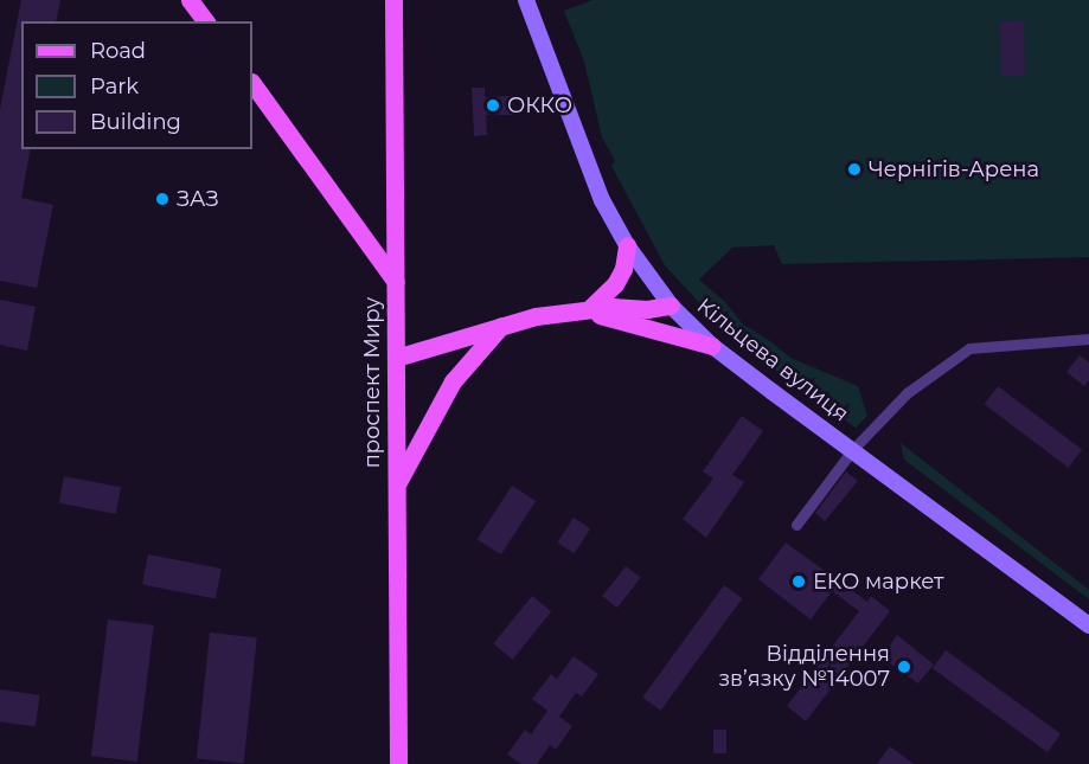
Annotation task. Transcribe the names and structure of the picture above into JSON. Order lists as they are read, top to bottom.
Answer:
{
  "streets": {
    "main road": ["Кільцева вулиця", "проспект Миру"]
  },
  "places": [
    "ОККО",
    "Чернігів-Арена",
    "ЗАЗ",
    "ЕКО маркет",
    "Відділення зв’язку №14007"
  ],
  "legend": ["Road", "Park", "Building"]
}
